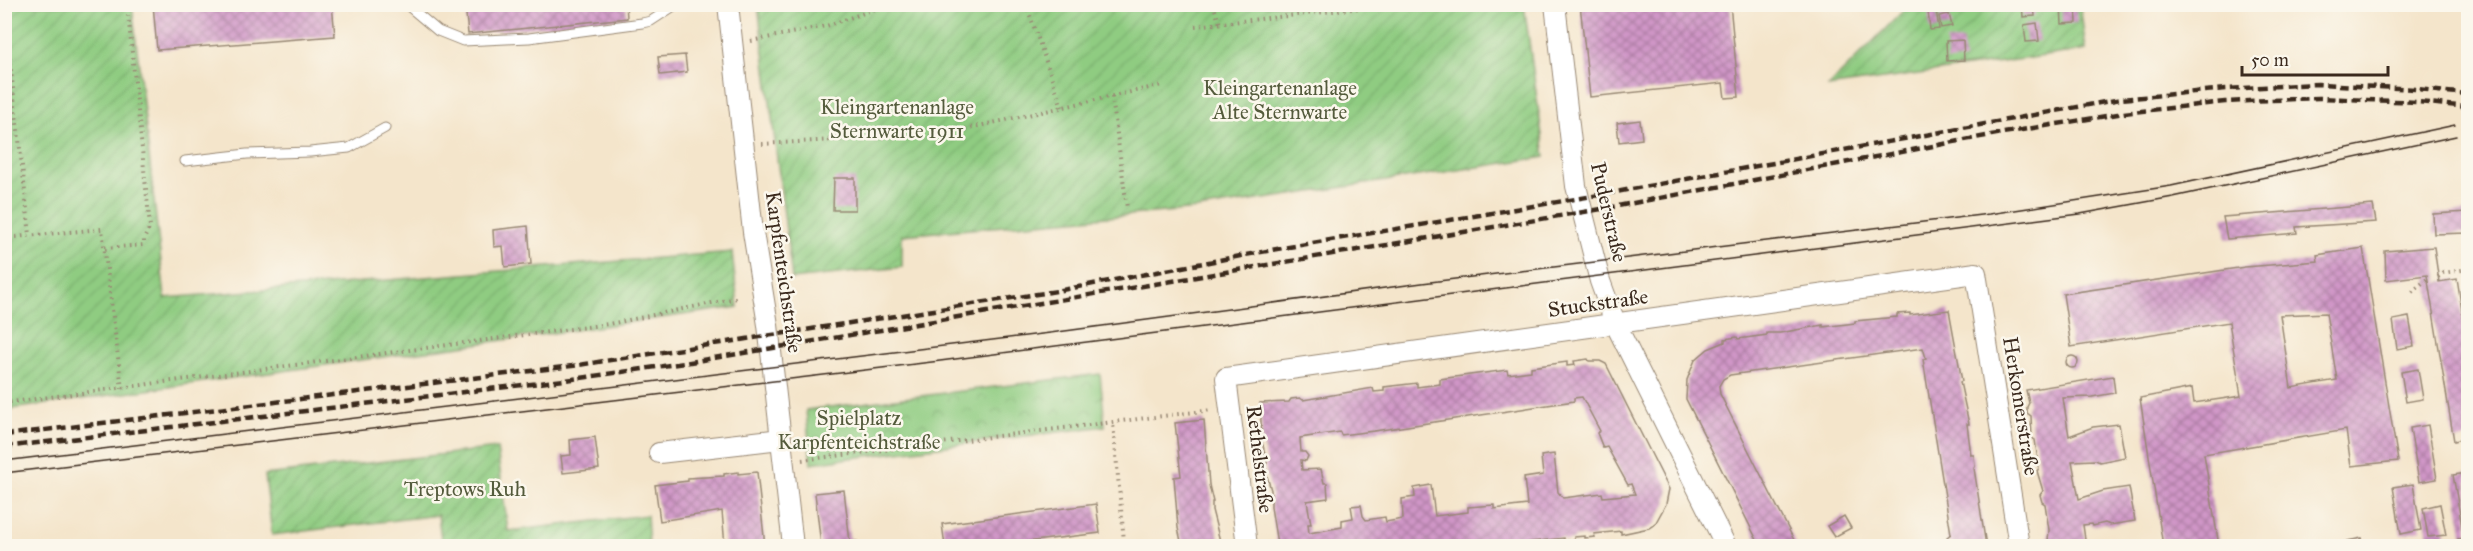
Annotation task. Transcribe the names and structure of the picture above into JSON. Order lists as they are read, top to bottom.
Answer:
{
  "streets": {
    "street": [
      "Puderstraße",
      "Karpfenteichstraße",
      "Stuckstraße",
      "Herkomerstraße",
      "Rethelstraße"
    ]
  },
  "crossings": [
    ["Puderstraße", "Stuckstraße"],
    ["Stuckstraße", "Herkomerstraße"],
    ["Stuckstraße", "Rethelstraße"]
  ],
  "parks": [
    "Kleingartenanlage Alte Sternwarte",
    "Kleingartenanlage Sternwarte 1911",
    "Spielplatz Karpfenteichstraße",
    "Treptows Ruh"
  ],
  "scale_bar": "50 m"
}
